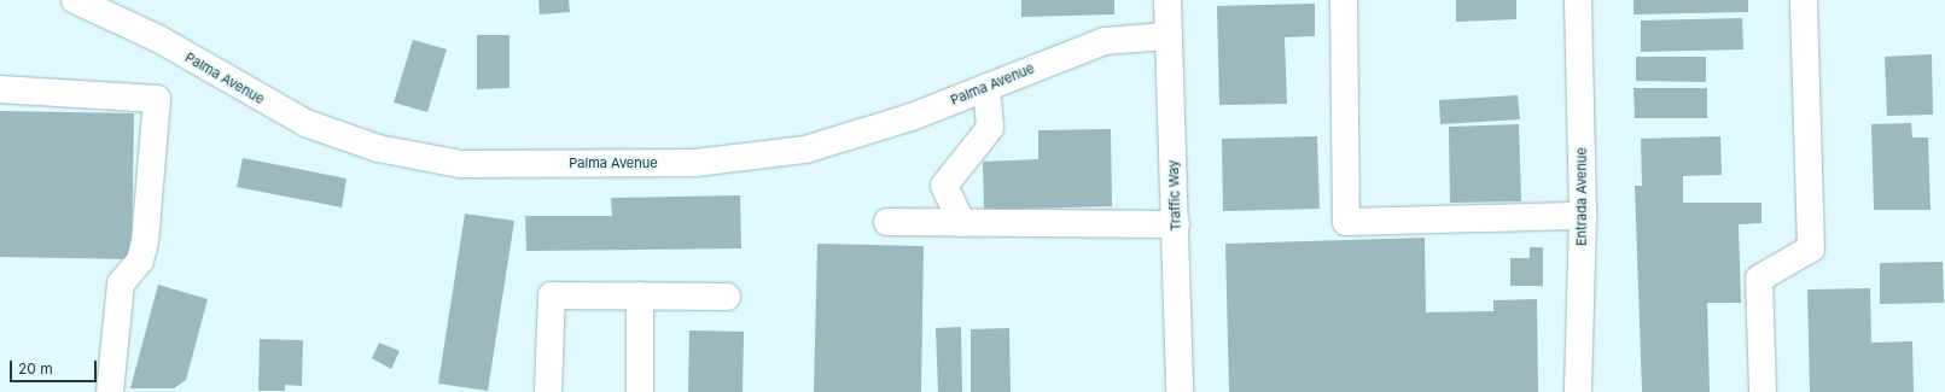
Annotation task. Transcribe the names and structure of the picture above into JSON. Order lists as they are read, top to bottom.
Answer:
{
  "streets": {
    "street": ["Palma Avenue", "Traffic Way", "Entrada Avenue"]
  },
  "crossings": [
    ["Palma Avenue", "Traffic Way"]
  ],
  "scale_bar": "20 m"
}
